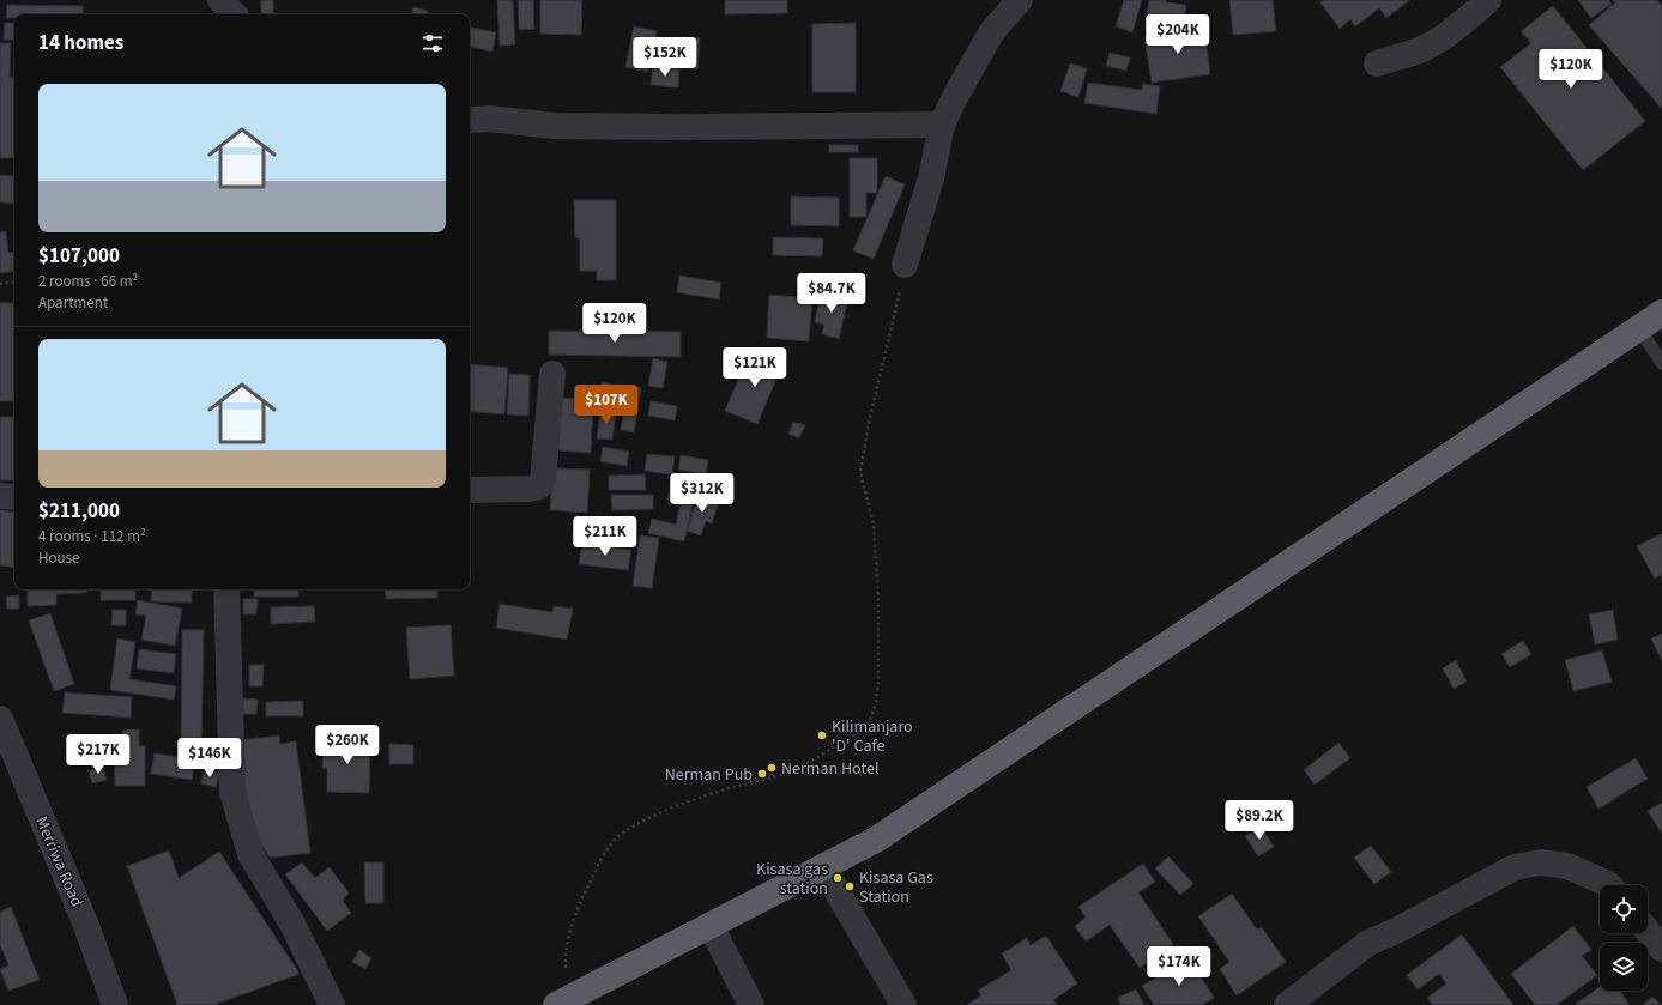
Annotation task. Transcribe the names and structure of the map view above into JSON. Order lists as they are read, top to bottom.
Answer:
{
  "streets": {
    "street": ["Merriwa Road"]
  },
  "places": [
    "Kilimanjaro 'D' Cafe",
    "Nerman Hotel",
    "Nerman Pub",
    "Kisasa gas station",
    "Kisasa Gas Station"
  ],
  "page": {
    "price": [
      "$204K",
      "$152K",
      "$120K",
      "$84.7K",
      "$120K",
      "$121K",
      "$107K",
      "$312K",
      "$211K",
      "$260K",
      "$217K",
      "$146K",
      "$89.2K",
      "$174K"
    ],
    "heading": "14 homes",
    "list": [
      {
        "name": "$107,000",
        "note": "2 rooms · 66 m² · Apartment"
      },
      {
        "name": "$211,000",
        "note": "4 rooms · 112 m² · House"
      }
    ]
  }
}
